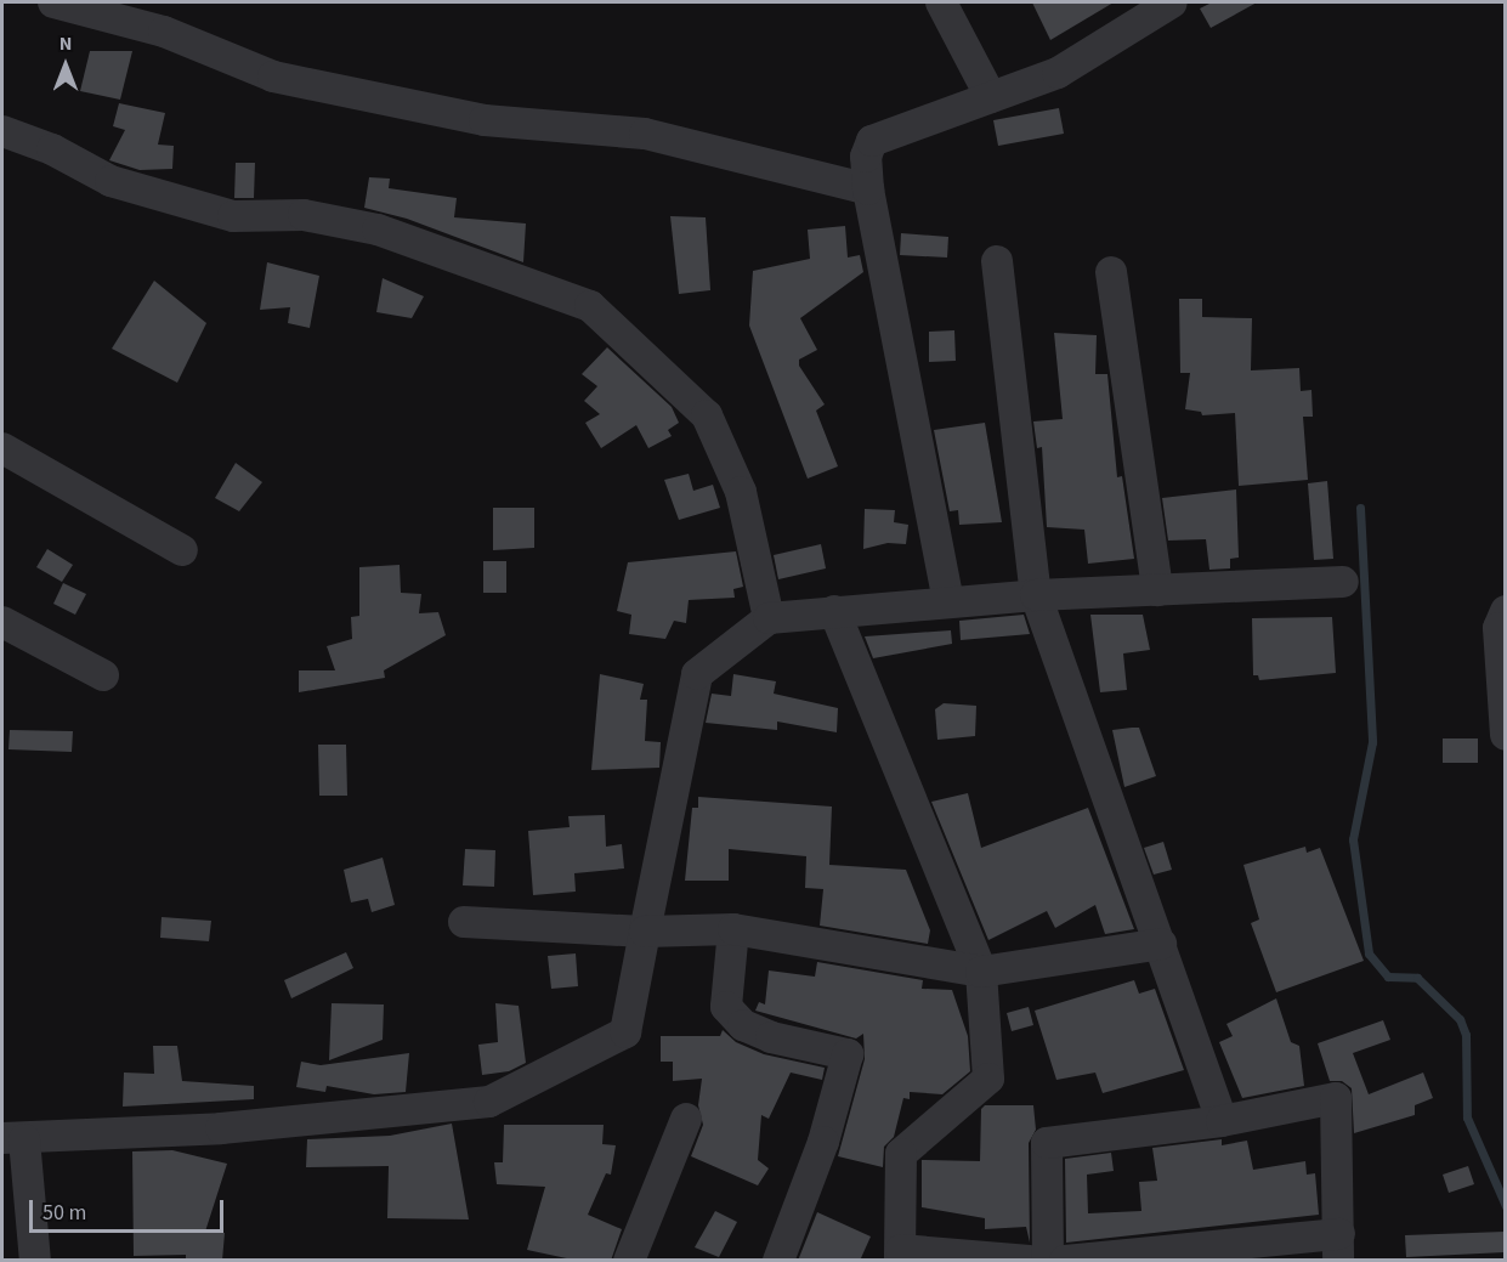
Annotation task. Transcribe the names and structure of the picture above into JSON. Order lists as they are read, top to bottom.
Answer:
{
  "scale_bar": "50 m",
  "north": "top"
}
